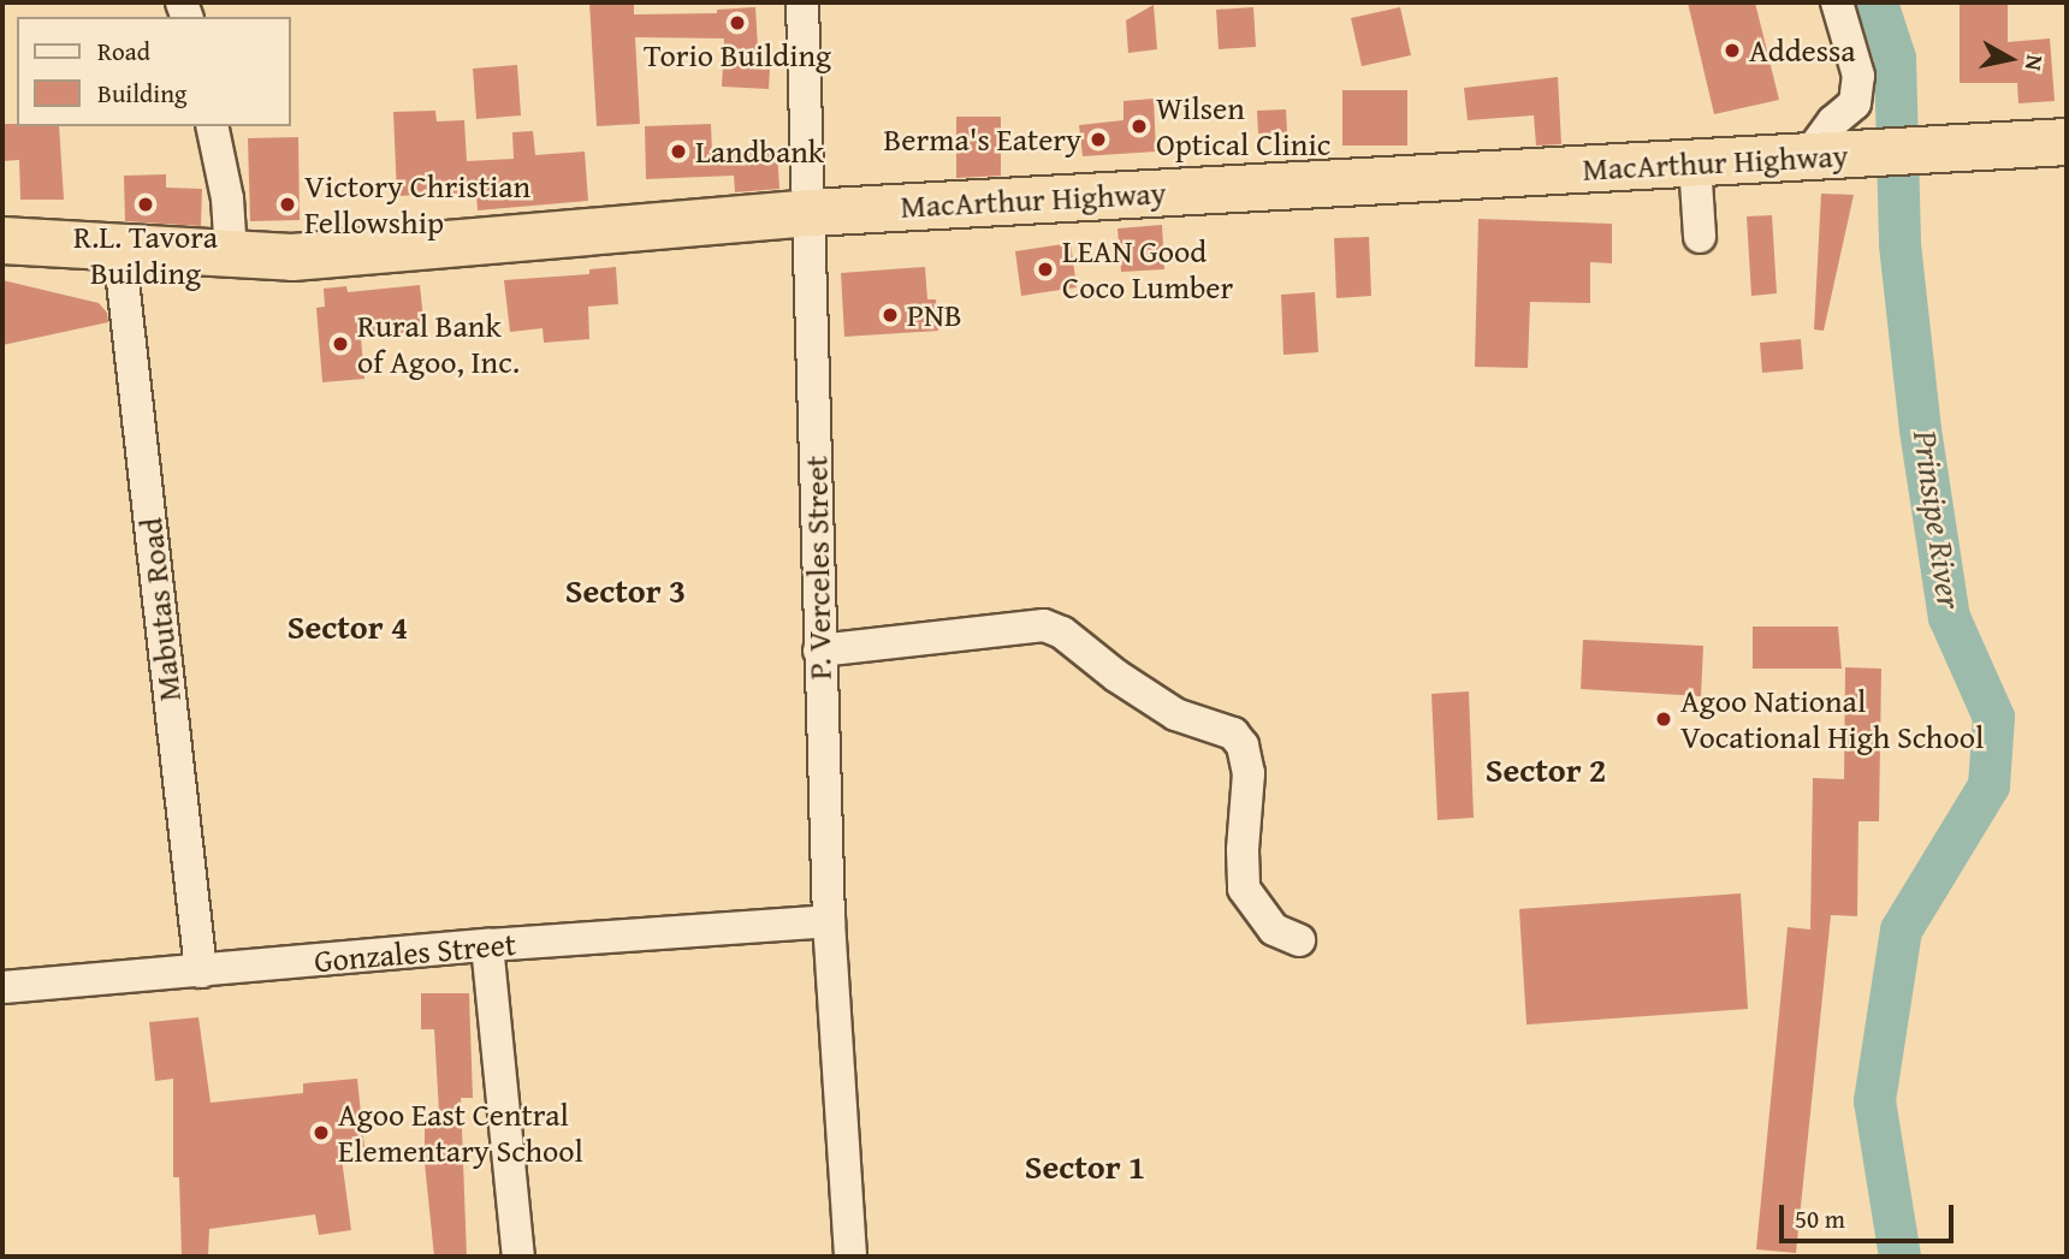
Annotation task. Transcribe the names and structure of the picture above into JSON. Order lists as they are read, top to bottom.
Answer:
{
  "streets": {
    "highway": ["MacArthur Highway"],
    "street": ["P. Verceles Street", "Mabutas Road", "Gonzales Street"]
  },
  "crossings": [
    ["MacArthur Highway", "P. Verceles Street"],
    ["MacArthur Highway", "Mabutas Road"],
    ["P. Verceles Street", "Gonzales Street"],
    ["Mabutas Road", "Gonzales Street"]
  ],
  "districts": [
    "Sector 3",
    "Sector 4",
    "Sector 2",
    "Sector 1"
  ],
  "water": ["Prinsipe River"],
  "places": [
    "Torio Building",
    "Addessa",
    "Wilsen Optical Clinic",
    "Berma's Eatery",
    "Landbank",
    "R.L. Tavora Building",
    "Victory Christian Fellowship",
    "LEAN Good Coco Lumber",
    "PNB",
    "Rural Bank of Agoo, Inc.",
    "Agoo National Vocational High School",
    "Agoo East Central Elementary School"
  ],
  "legend": ["Road", "Building"],
  "scale_bar": "50 m",
  "north": "right"
}
